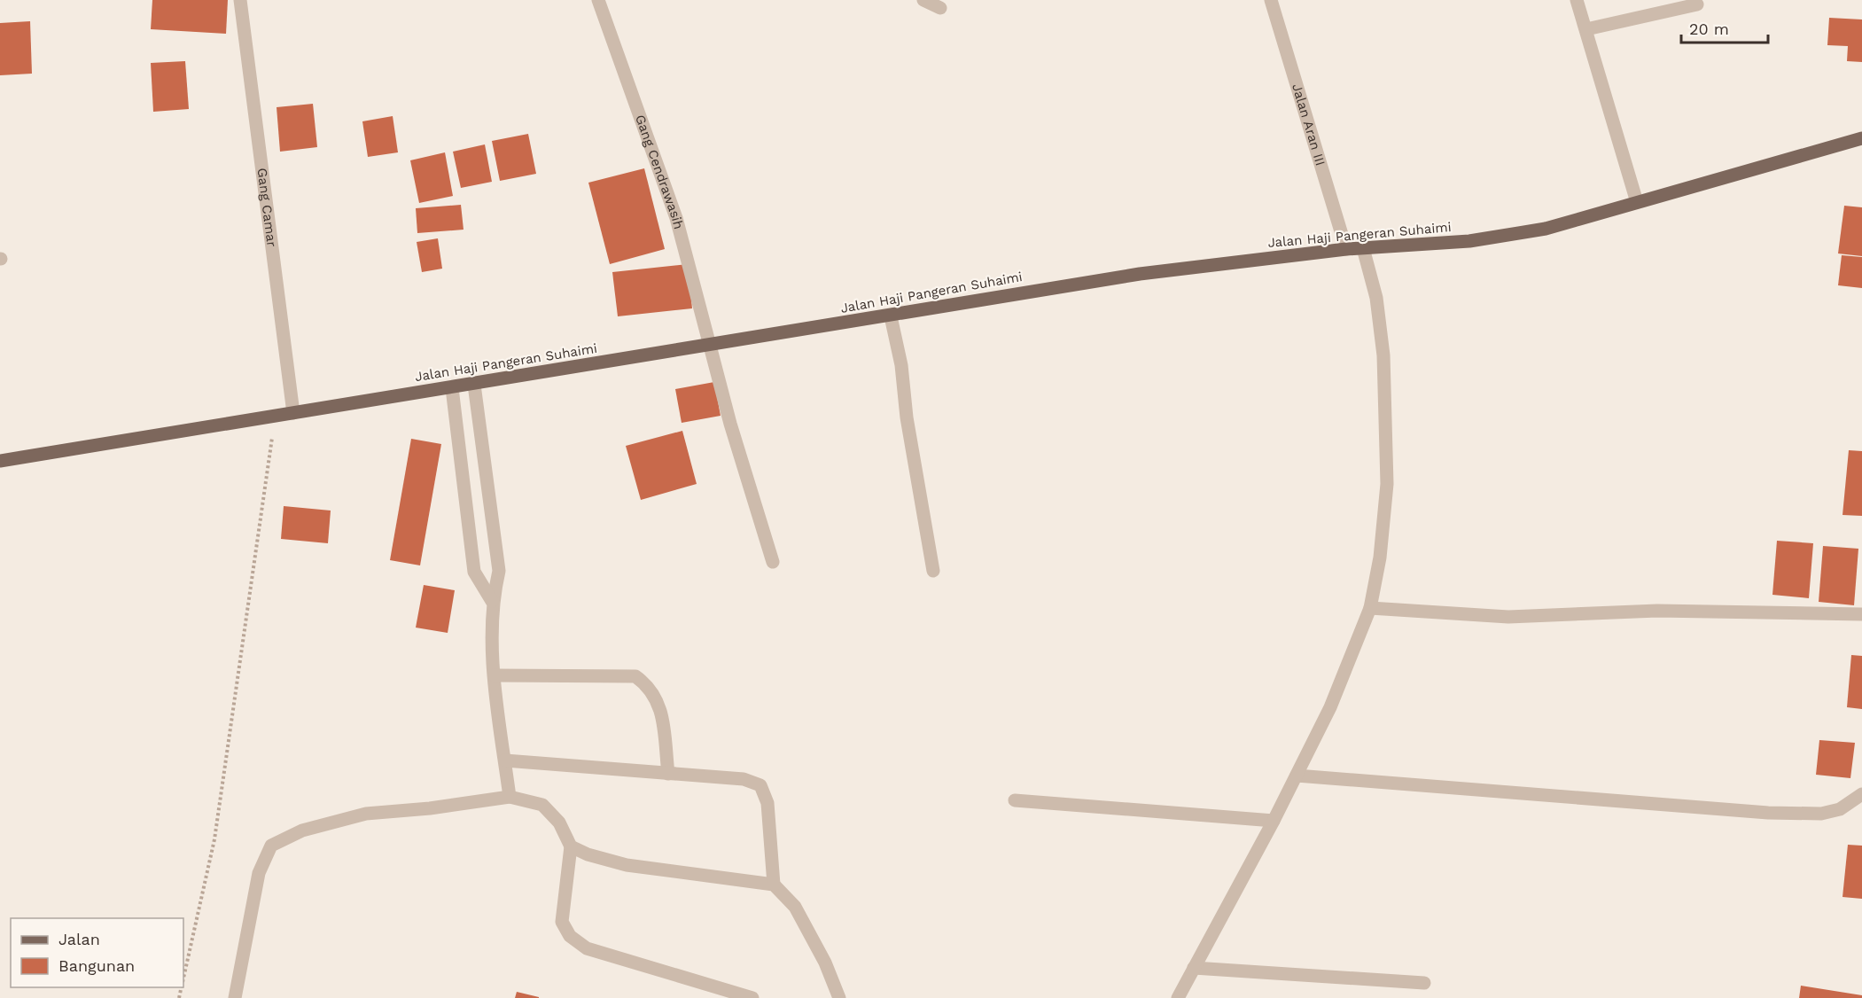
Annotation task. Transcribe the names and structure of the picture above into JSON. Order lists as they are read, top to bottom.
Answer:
{
  "streets": {
    "main road": ["Jalan Haji Pangeran Suhaimi"],
    "street": ["Jalan Aran III", "Gang Cendrawasih", "Gang Camar"]
  },
  "crossings": [
    ["Jalan Aran III", "Jalan Haji Pangeran Suhaimi"],
    ["Gang Cendrawasih", "Jalan Haji Pangeran Suhaimi"],
    ["Gang Camar", "Jalan Haji Pangeran Suhaimi"]
  ],
  "legend": ["Jalan", "Bangunan"],
  "scale_bar": "20 m"
}
